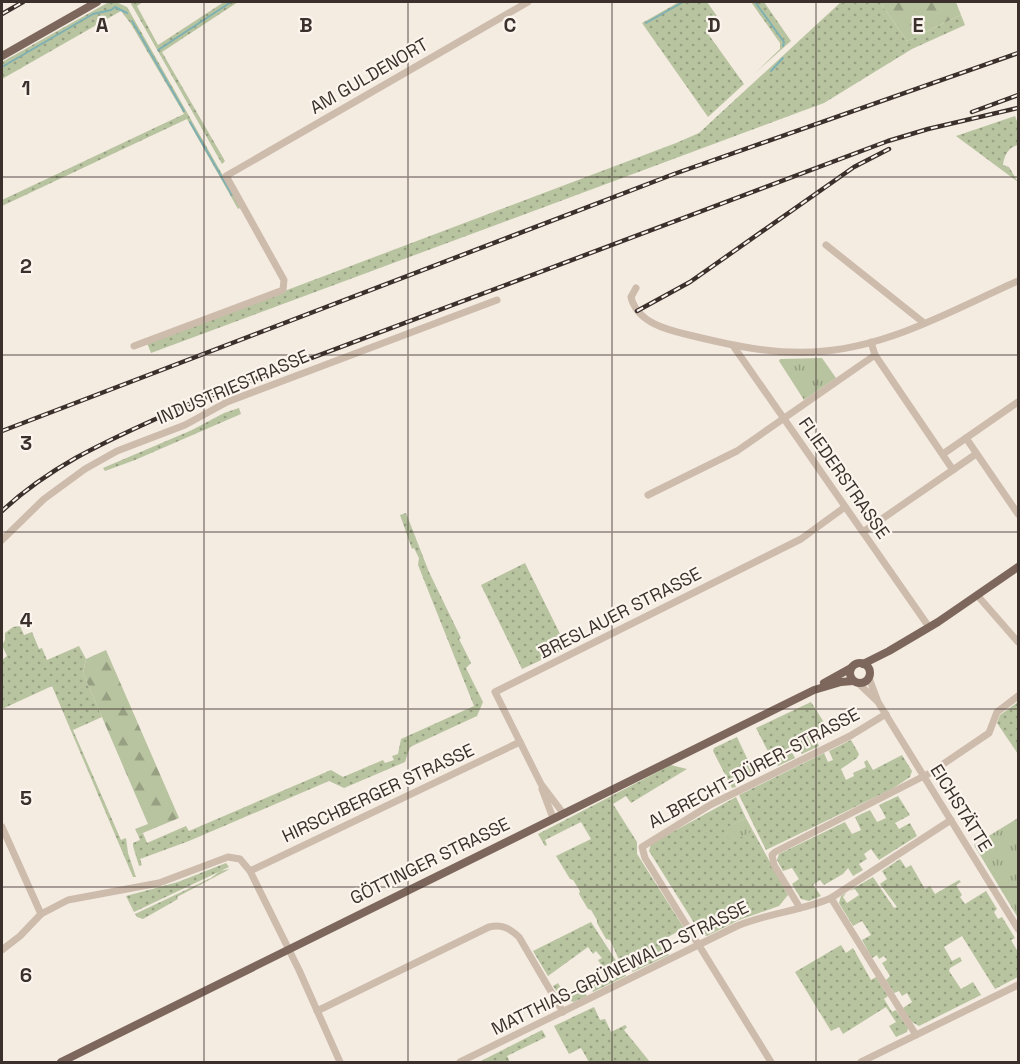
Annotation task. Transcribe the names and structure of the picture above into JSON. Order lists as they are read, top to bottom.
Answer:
{
  "streets": {
    "main road": ["GÖTTINGER STRASSE"],
    "street": [
      "AM GULDENORT",
      "INDUSTRIESTRASSE",
      "FLIEDERSTRASSE",
      "BRESLAUER STRASSE",
      "ALBRECHT-DÜRER-STRASSE",
      "HIRSCHBERGER STRASSE",
      "EICHSTÄTTE",
      "MATTHIAS-GRÜNEWALD-STRASSE"
    ]
  },
  "crossings": [
    ["FLIEDERSTRASSE", "BRESLAUER STRASSE"],
    ["FLIEDERSTRASSE", "GÖTTINGER STRASSE"],
    ["BRESLAUER STRASSE", "HIRSCHBERGER STRASSE"],
    ["BRESLAUER STRASSE", "GÖTTINGER STRASSE"],
    ["ALBRECHT-DÜRER-STRASSE", "EICHSTÄTTE"],
    ["ALBRECHT-DÜRER-STRASSE", "MATTHIAS-GRÜNEWALD-STRASSE"],
    ["EICHSTÄTTE", "GÖTTINGER STRASSE"],
    ["EICHSTÄTTE", "MATTHIAS-GRÜNEWALD-STRASSE"]
  ],
  "grid": {
    "columns": [
      "A",
      "B",
      "C",
      "D",
      "E"
    ],
    "rows": [
      "1",
      "2",
      "3",
      "4",
      "5",
      "6"
    ]
  }
}
